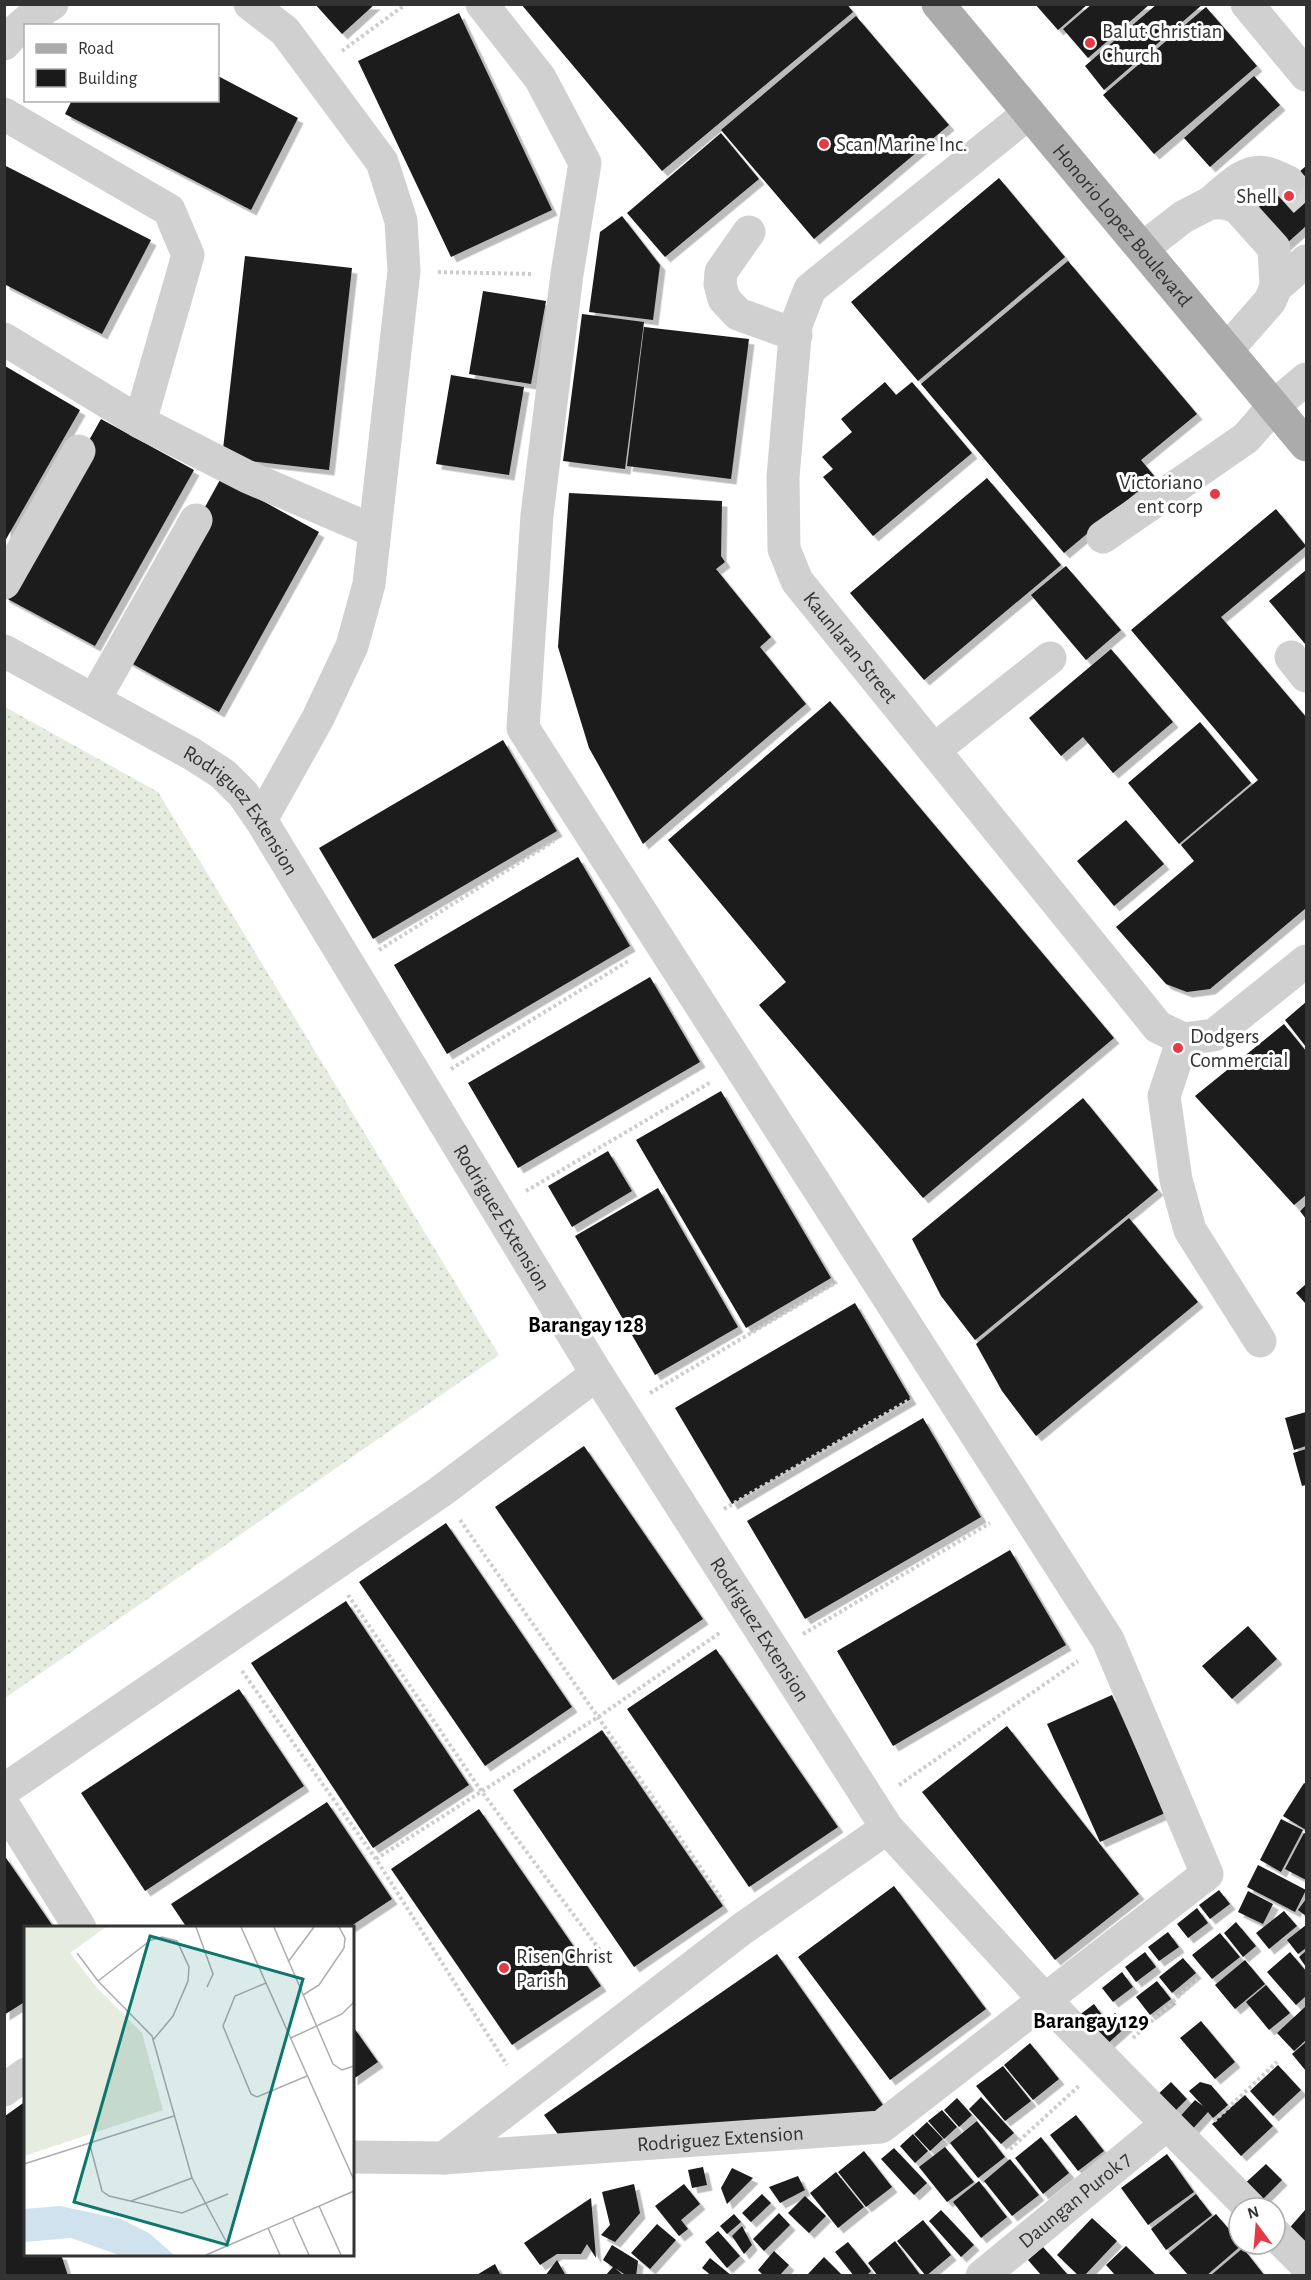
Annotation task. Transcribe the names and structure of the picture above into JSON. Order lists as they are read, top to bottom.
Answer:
{
  "streets": {
    "main road": ["Honorio Lopez Boulevard"],
    "street": ["Kaunlaran Street", "Rodriguez Extension", "Daungan Purok 7"]
  },
  "crossings": [
    ["Honorio Lopez Boulevard", "Kaunlaran Street"],
    ["Rodriguez Extension", "Daungan Purok 7"]
  ],
  "districts": ["Barangay 128", "Barangay 129"],
  "places": [
    "Balut Christian Church",
    "Scan Marine Inc.",
    "Shell",
    "Victoriano ent corp",
    "Dodgers Commercial",
    "Risen Christ Parish"
  ],
  "legend": ["Road", "Building"],
  "north": "top"
}
